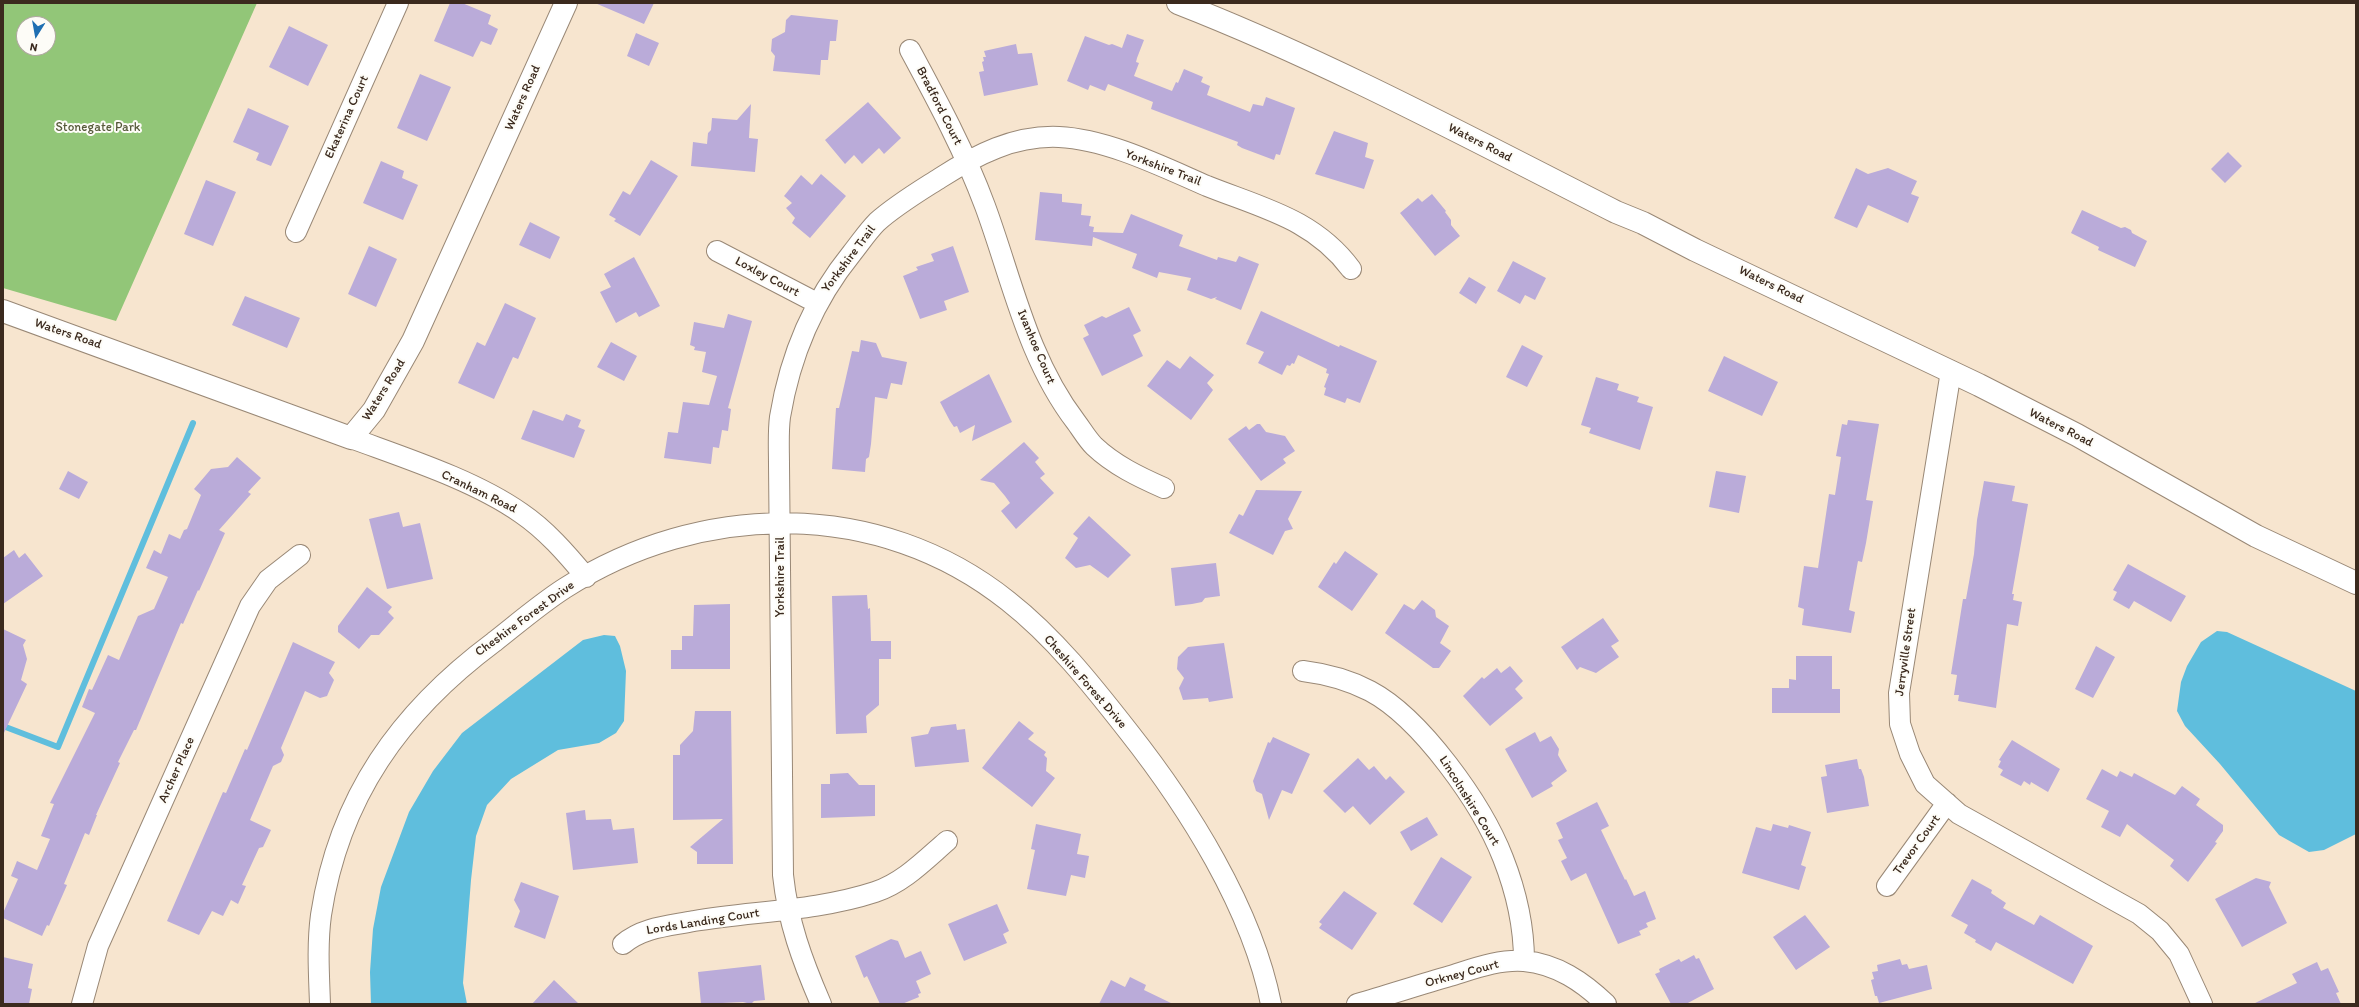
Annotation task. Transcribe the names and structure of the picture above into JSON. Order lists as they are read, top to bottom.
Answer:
{
  "streets": {
    "street": [
      "Waters Road",
      "Bradford Court",
      "Ekaterina Court",
      "Yorkshire Trail",
      "Loxley Court",
      "Ivanhoe Court",
      "Cranham Road",
      "Cheshire Forest Drive",
      "Jerryville Street",
      "Archer Place",
      "Lincolnshire Court",
      "Trevor Court",
      "Lords Landing Court",
      "Orkney Court"
    ]
  },
  "crossings": [
    ["Waters Road", "Cranham Road"],
    ["Waters Road", "Jerryville Street"],
    ["Bradford Court", "Yorkshire Trail"],
    ["Bradford Court", "Ivanhoe Court"],
    ["Yorkshire Trail", "Loxley Court"],
    ["Yorkshire Trail", "Ivanhoe Court"],
    ["Yorkshire Trail", "Cheshire Forest Drive"],
    ["Yorkshire Trail", "Lords Landing Court"],
    ["Cranham Road", "Cheshire Forest Drive"],
    ["Jerryville Street", "Trevor Court"],
    ["Lincolnshire Court", "Orkney Court"]
  ],
  "parks": ["Stonegate Park"],
  "north": "bottom"
}
